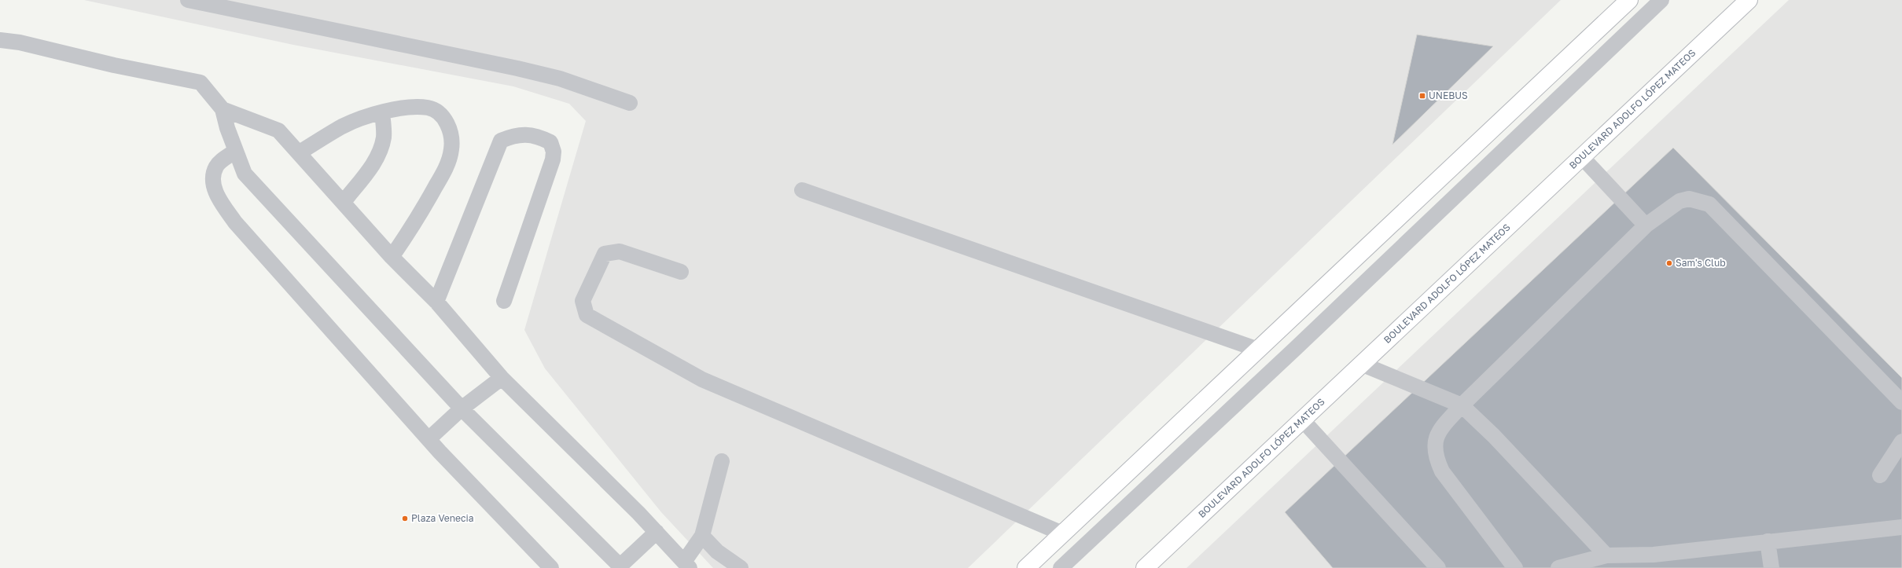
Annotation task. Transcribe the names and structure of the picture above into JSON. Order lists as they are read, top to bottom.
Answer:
{
  "streets": {
    "main road": ["BOULEVARD ADOLFO LÓPEZ MATEOS"]
  },
  "places": {
    "transit": ["UNEBUS"],
    "other": ["Sam's Club", "Plaza Venecia"]
  }
}
